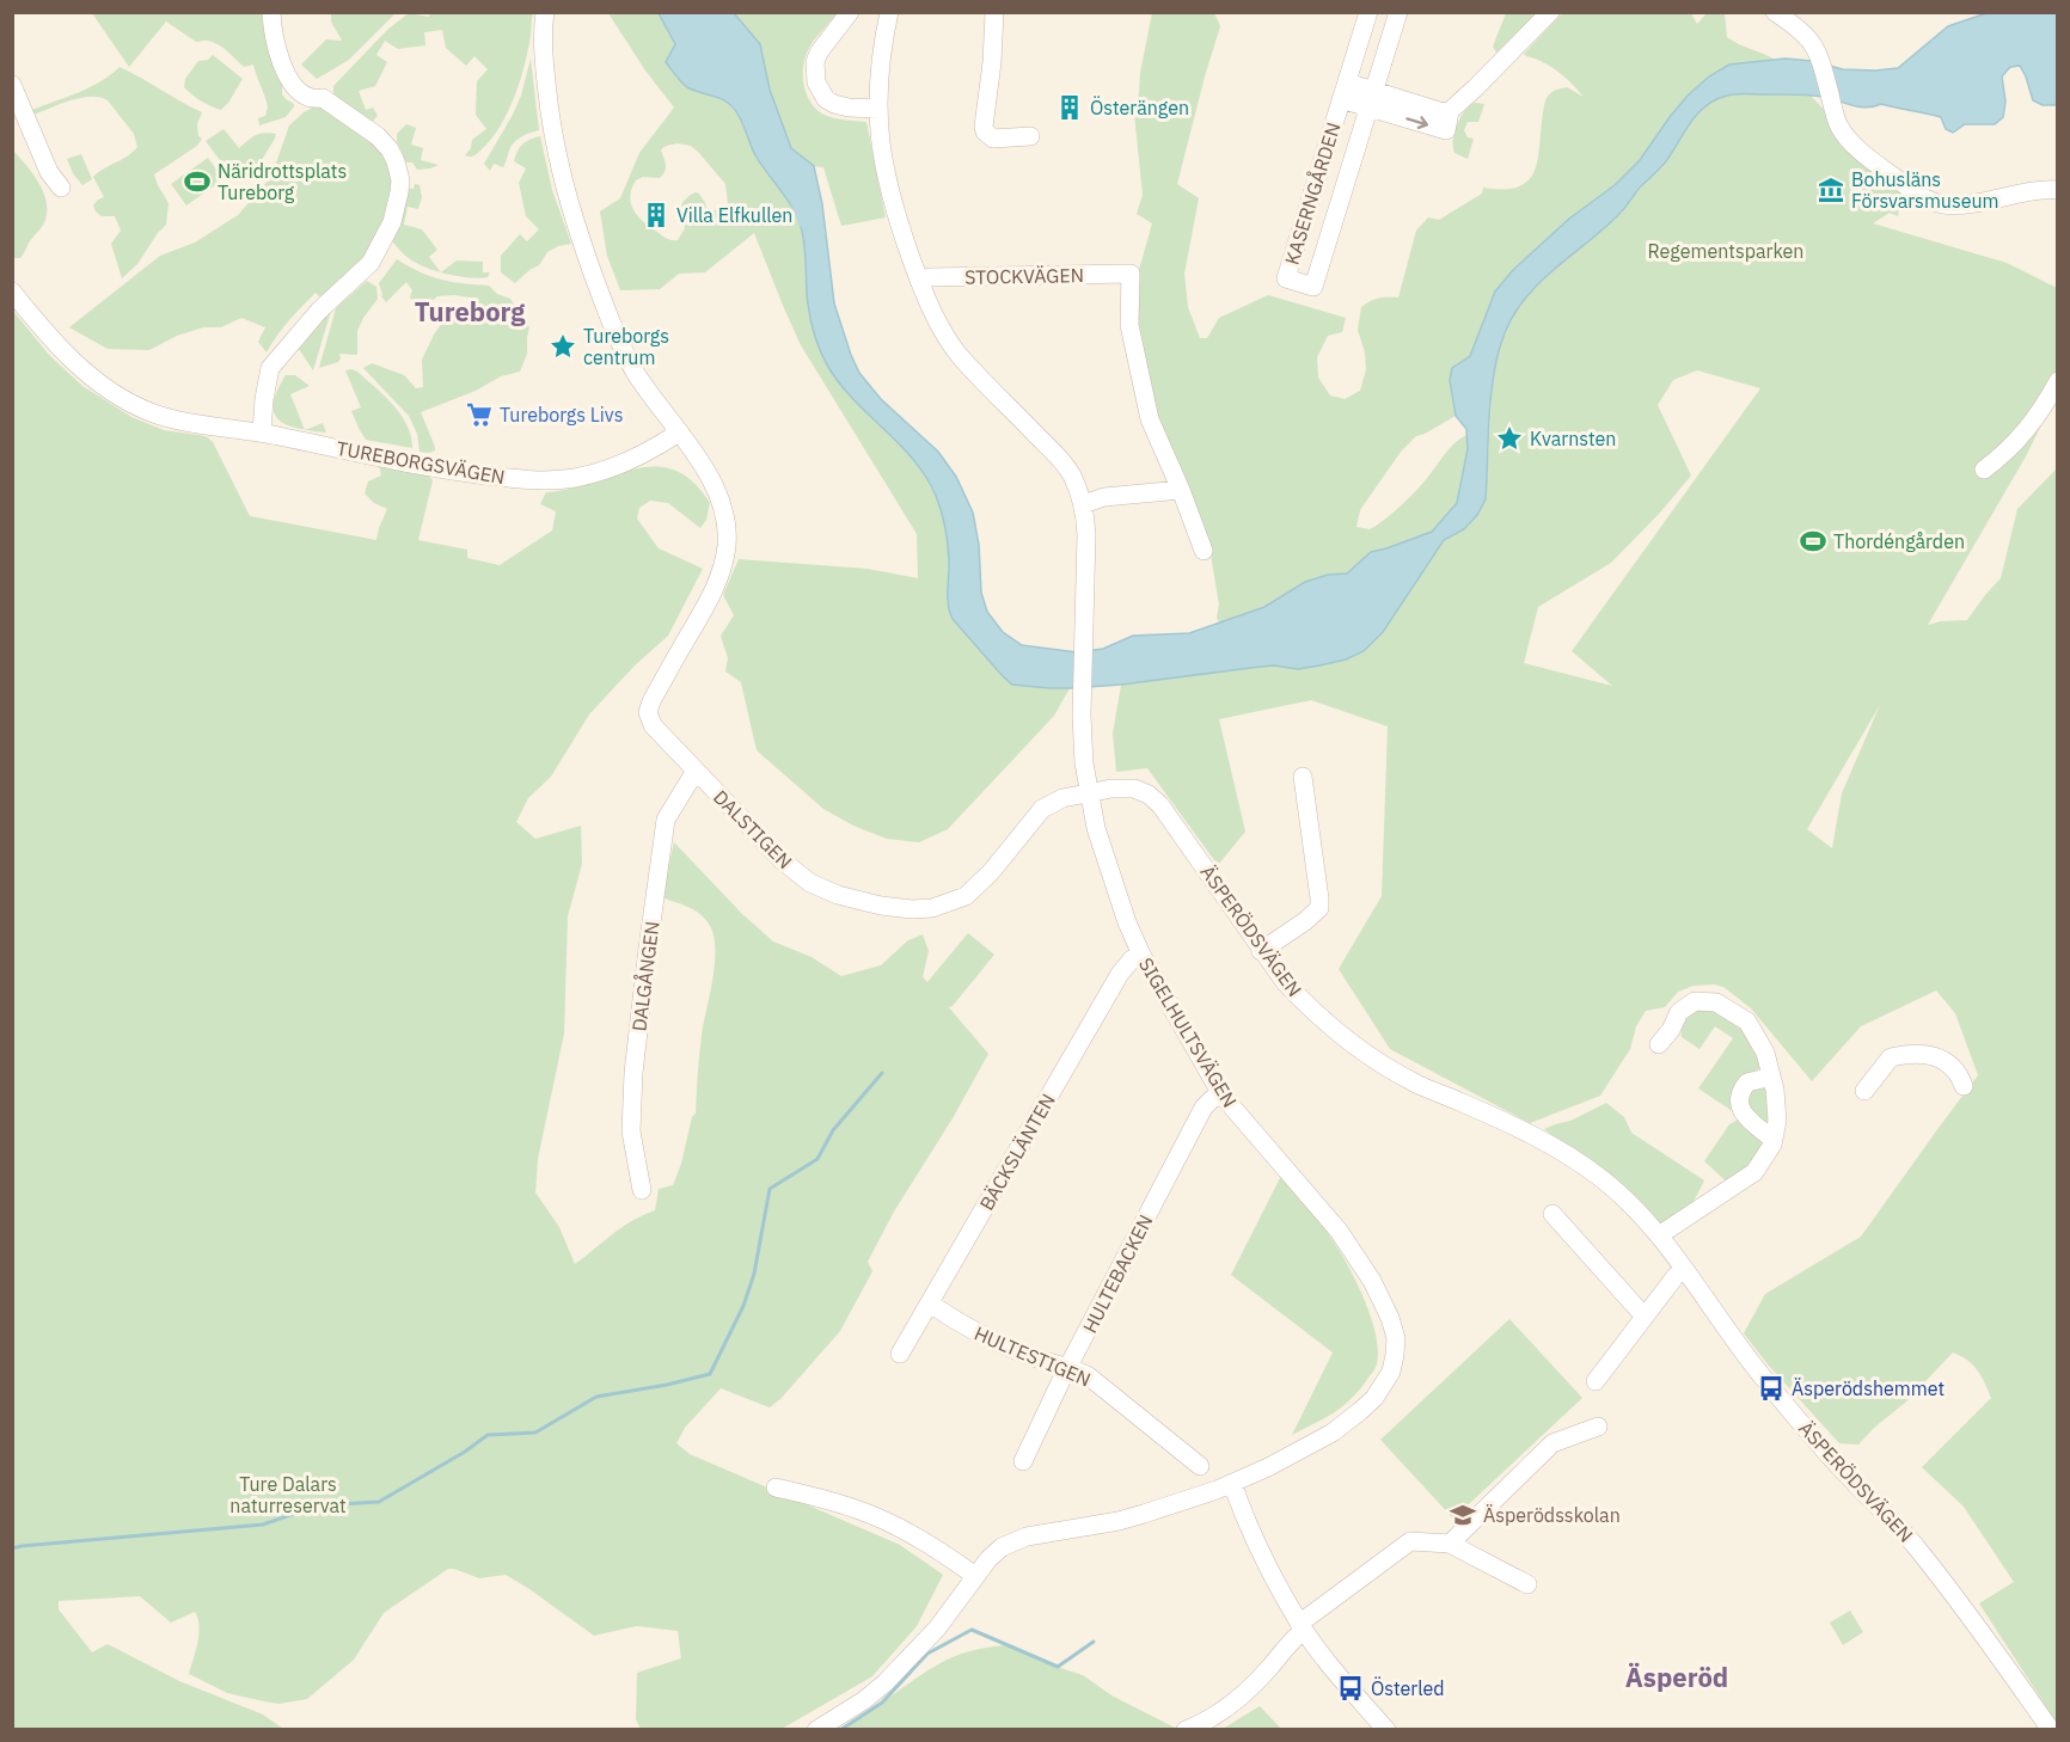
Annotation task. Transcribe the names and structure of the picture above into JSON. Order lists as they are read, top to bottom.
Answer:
{
  "streets": {
    "street": [
      "KASERNGÅRDEN",
      "STOCKVÄGEN",
      "TUREBORGSVÄGEN",
      "DALSTIGEN",
      "ÄSPERÖDSVÄGEN",
      "DALGÅNGEN",
      "SIGELHULTSVÄGEN",
      "BÄCKSLÄNTEN",
      "HULTEBACKEN",
      "HULTESTIGEN"
    ]
  },
  "crossings": [
    ["STOCKVÄGEN", "SIGELHULTSVÄGEN"],
    ["TUREBORGSVÄGEN", "DALSTIGEN"],
    ["DALSTIGEN", "ÄSPERÖDSVÄGEN"],
    ["DALSTIGEN", "DALGÅNGEN"],
    ["ÄSPERÖDSVÄGEN", "SIGELHULTSVÄGEN"],
    ["SIGELHULTSVÄGEN", "BÄCKSLÄNTEN"],
    ["SIGELHULTSVÄGEN", "HULTEBACKEN"],
    ["BÄCKSLÄNTEN", "HULTESTIGEN"],
    ["HULTEBACKEN", "HULTESTIGEN"]
  ],
  "districts": ["Tureborg", "Äsperöd"],
  "parks": ["Regementsparken", "Ture Dalars naturreservat"],
  "places": {
    "building": ["Österängen", "Villa Elfkullen"],
    "sports": ["Näridrottsplats Tureborg", "Thordéngården"],
    "museum": ["Bohusläns Försvarsmuseum"],
    "place": ["Tureborgs centrum", "Kvarnsten"],
    "supermarket": ["Tureborgs Livs"],
    "bus stop": ["Äsperödshemmet", "Österled"],
    "school or university": ["Äsperödsskolan"]
  }
}
